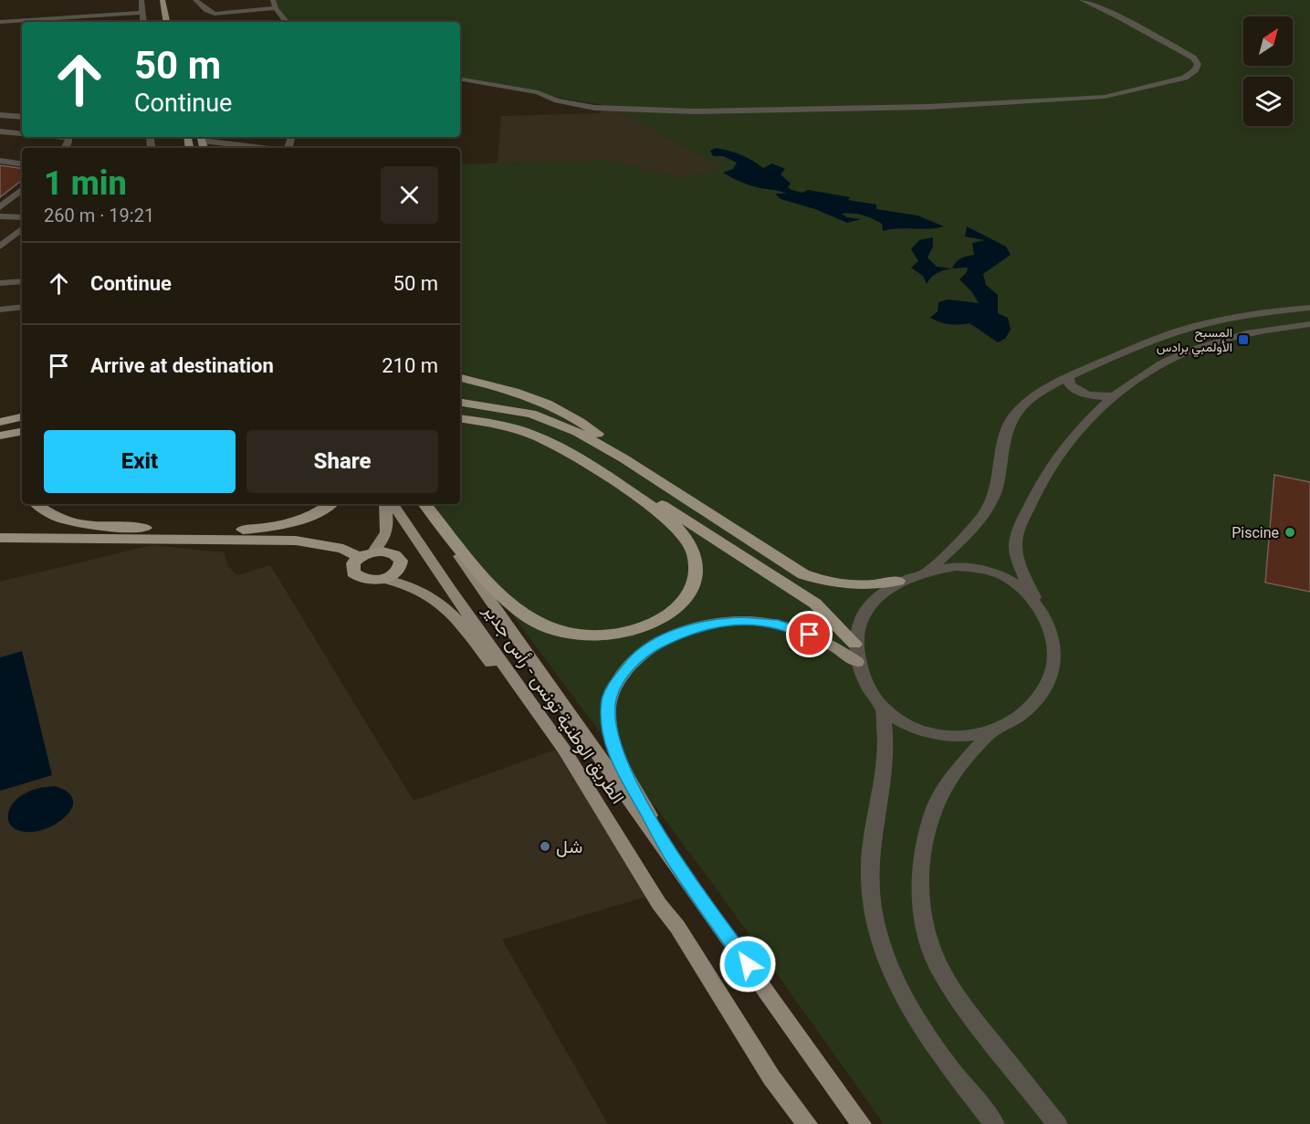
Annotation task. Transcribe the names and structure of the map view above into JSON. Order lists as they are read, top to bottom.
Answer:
{
  "streets": {
    "main road": ["الطريق الوطنية تونس - رأس جدير"]
  },
  "places": {
    "transit": ["المسبح الأولمبي برادس"],
    "other": ["Piscine", "شل"]
  },
  "north": "top right",
  "page": {
    "turn": ["50 m", "Continue"],
    "heading": ["1 min", "260 m · 19:21"],
    "list": [
      {
        "name": "Continue",
        "value": "50 m"
      },
      {
        "name": "Arrive at destination",
        "value": "210 m"
      }
    ],
    "buttons": ["Exit", "Share"]
  }
}
